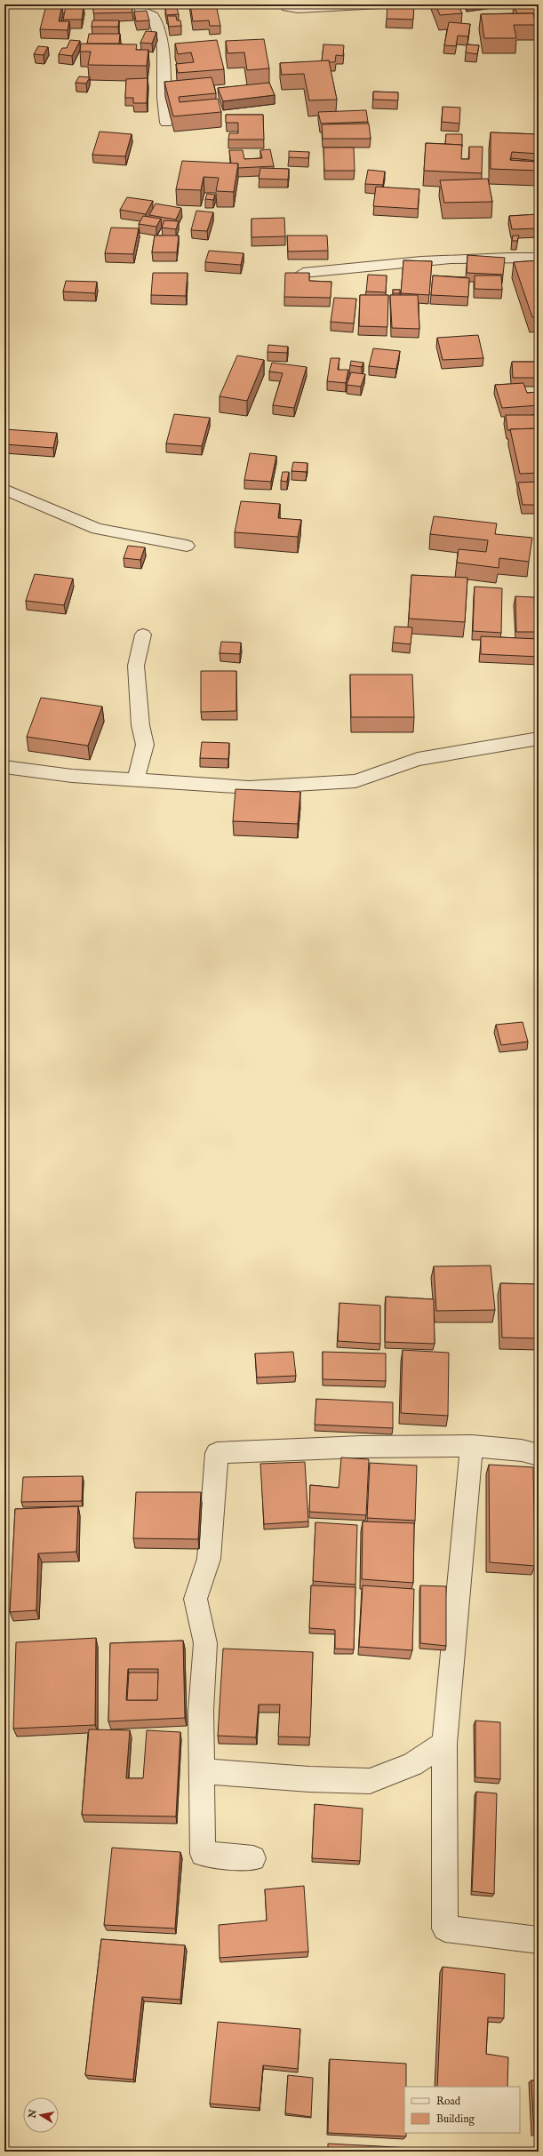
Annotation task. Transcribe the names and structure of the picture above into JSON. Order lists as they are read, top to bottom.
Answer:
{
  "legend": ["Road", "Building"],
  "north": "left"
}
